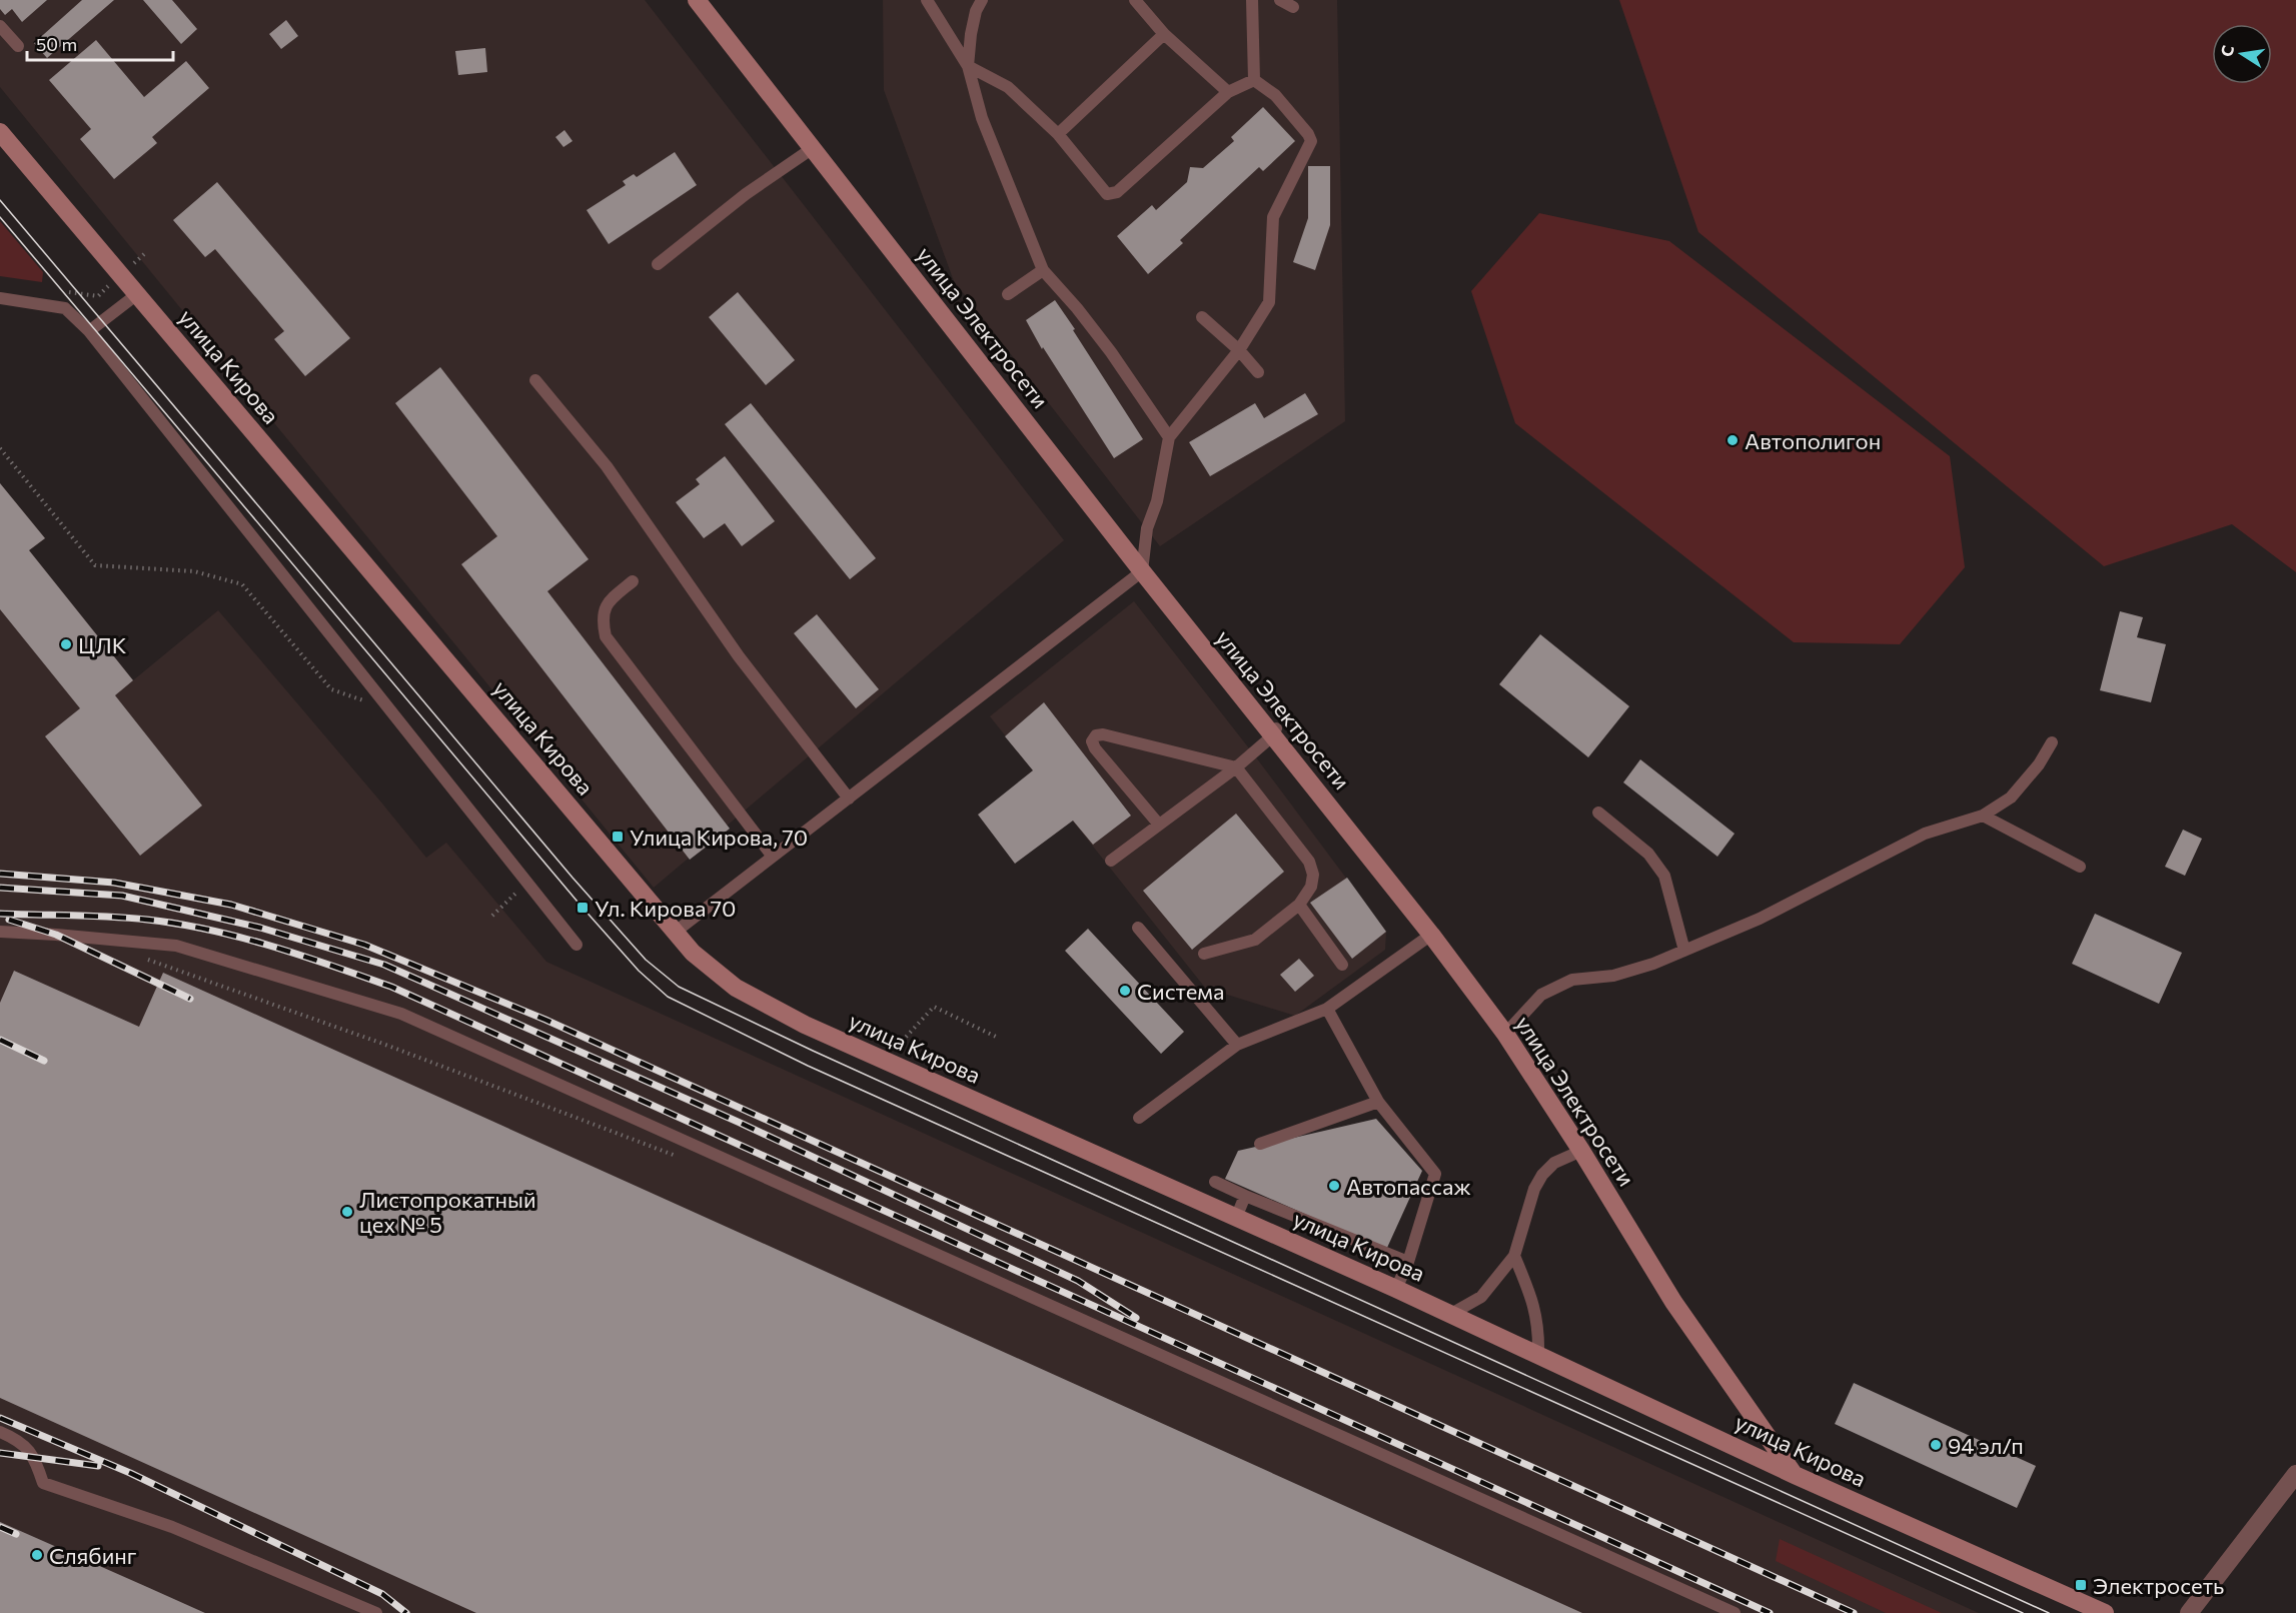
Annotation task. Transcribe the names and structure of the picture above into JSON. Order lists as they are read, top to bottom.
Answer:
{
  "streets": {
    "main road": ["улица Электросети", "улица Кирова"]
  },
  "crossings": [
    ["улица Электросети", "улица Кирова"]
  ],
  "places": {
    "other": [
      "Автополигон",
      "ЦЛК",
      "Система",
      "Автопассаж",
      "Листопрокатный цех № 5",
      "94 эл/п",
      "Слябинг"
    ],
    "transit": ["Улица Кирова, 70", "Ул. Кирова 70", "Электросеть"]
  },
  "scale_bar": "50 m",
  "north": "left"
}
